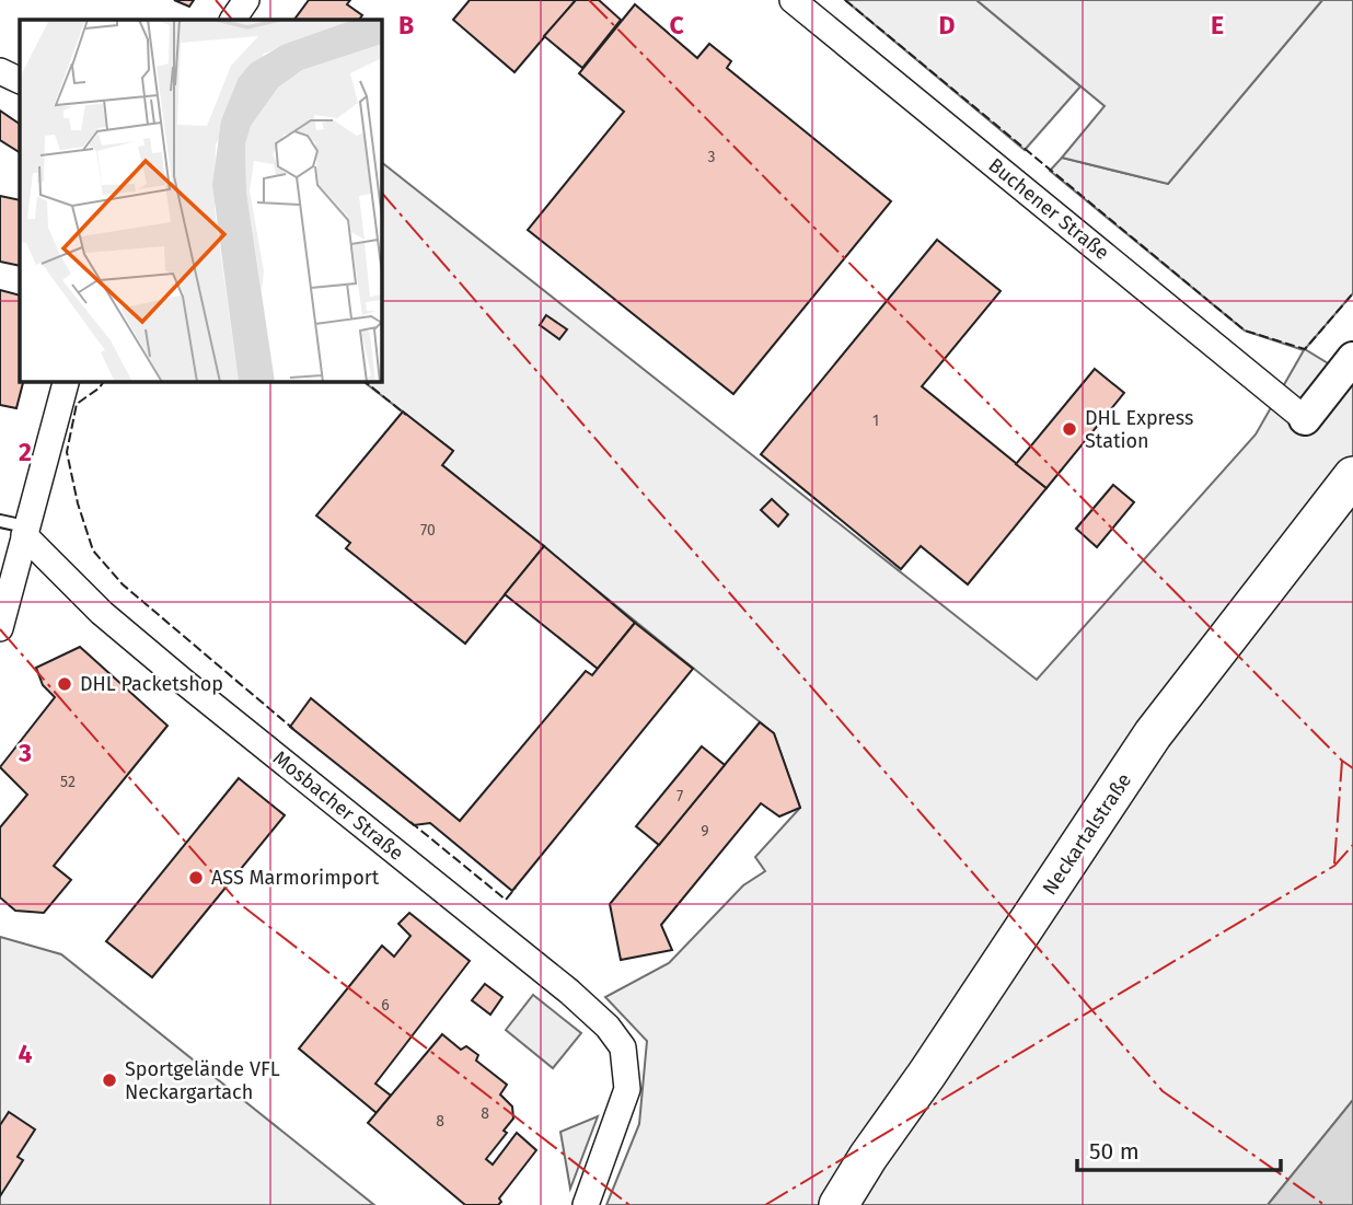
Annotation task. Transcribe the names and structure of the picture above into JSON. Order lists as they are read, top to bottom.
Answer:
{
  "streets": {
    "main road": ["Neckartalstraße"],
    "street": ["Buchener Straße", "Mosbacher Straße"]
  },
  "places": [
    "DHL Express Station",
    "DHL Packetshop",
    "ASS Marmorimport",
    "Sportgelände VFL Neckargartach"
  ],
  "house_numbers": [
    "3",
    "1",
    "70",
    "52",
    "7",
    "9",
    "6",
    "8",
    "8"
  ],
  "scale_bar": "50 m",
  "grid": {
    "columns": [
      "B",
      "C",
      "D",
      "E"
    ],
    "rows": ["2", "3", "4"]
  }
}
